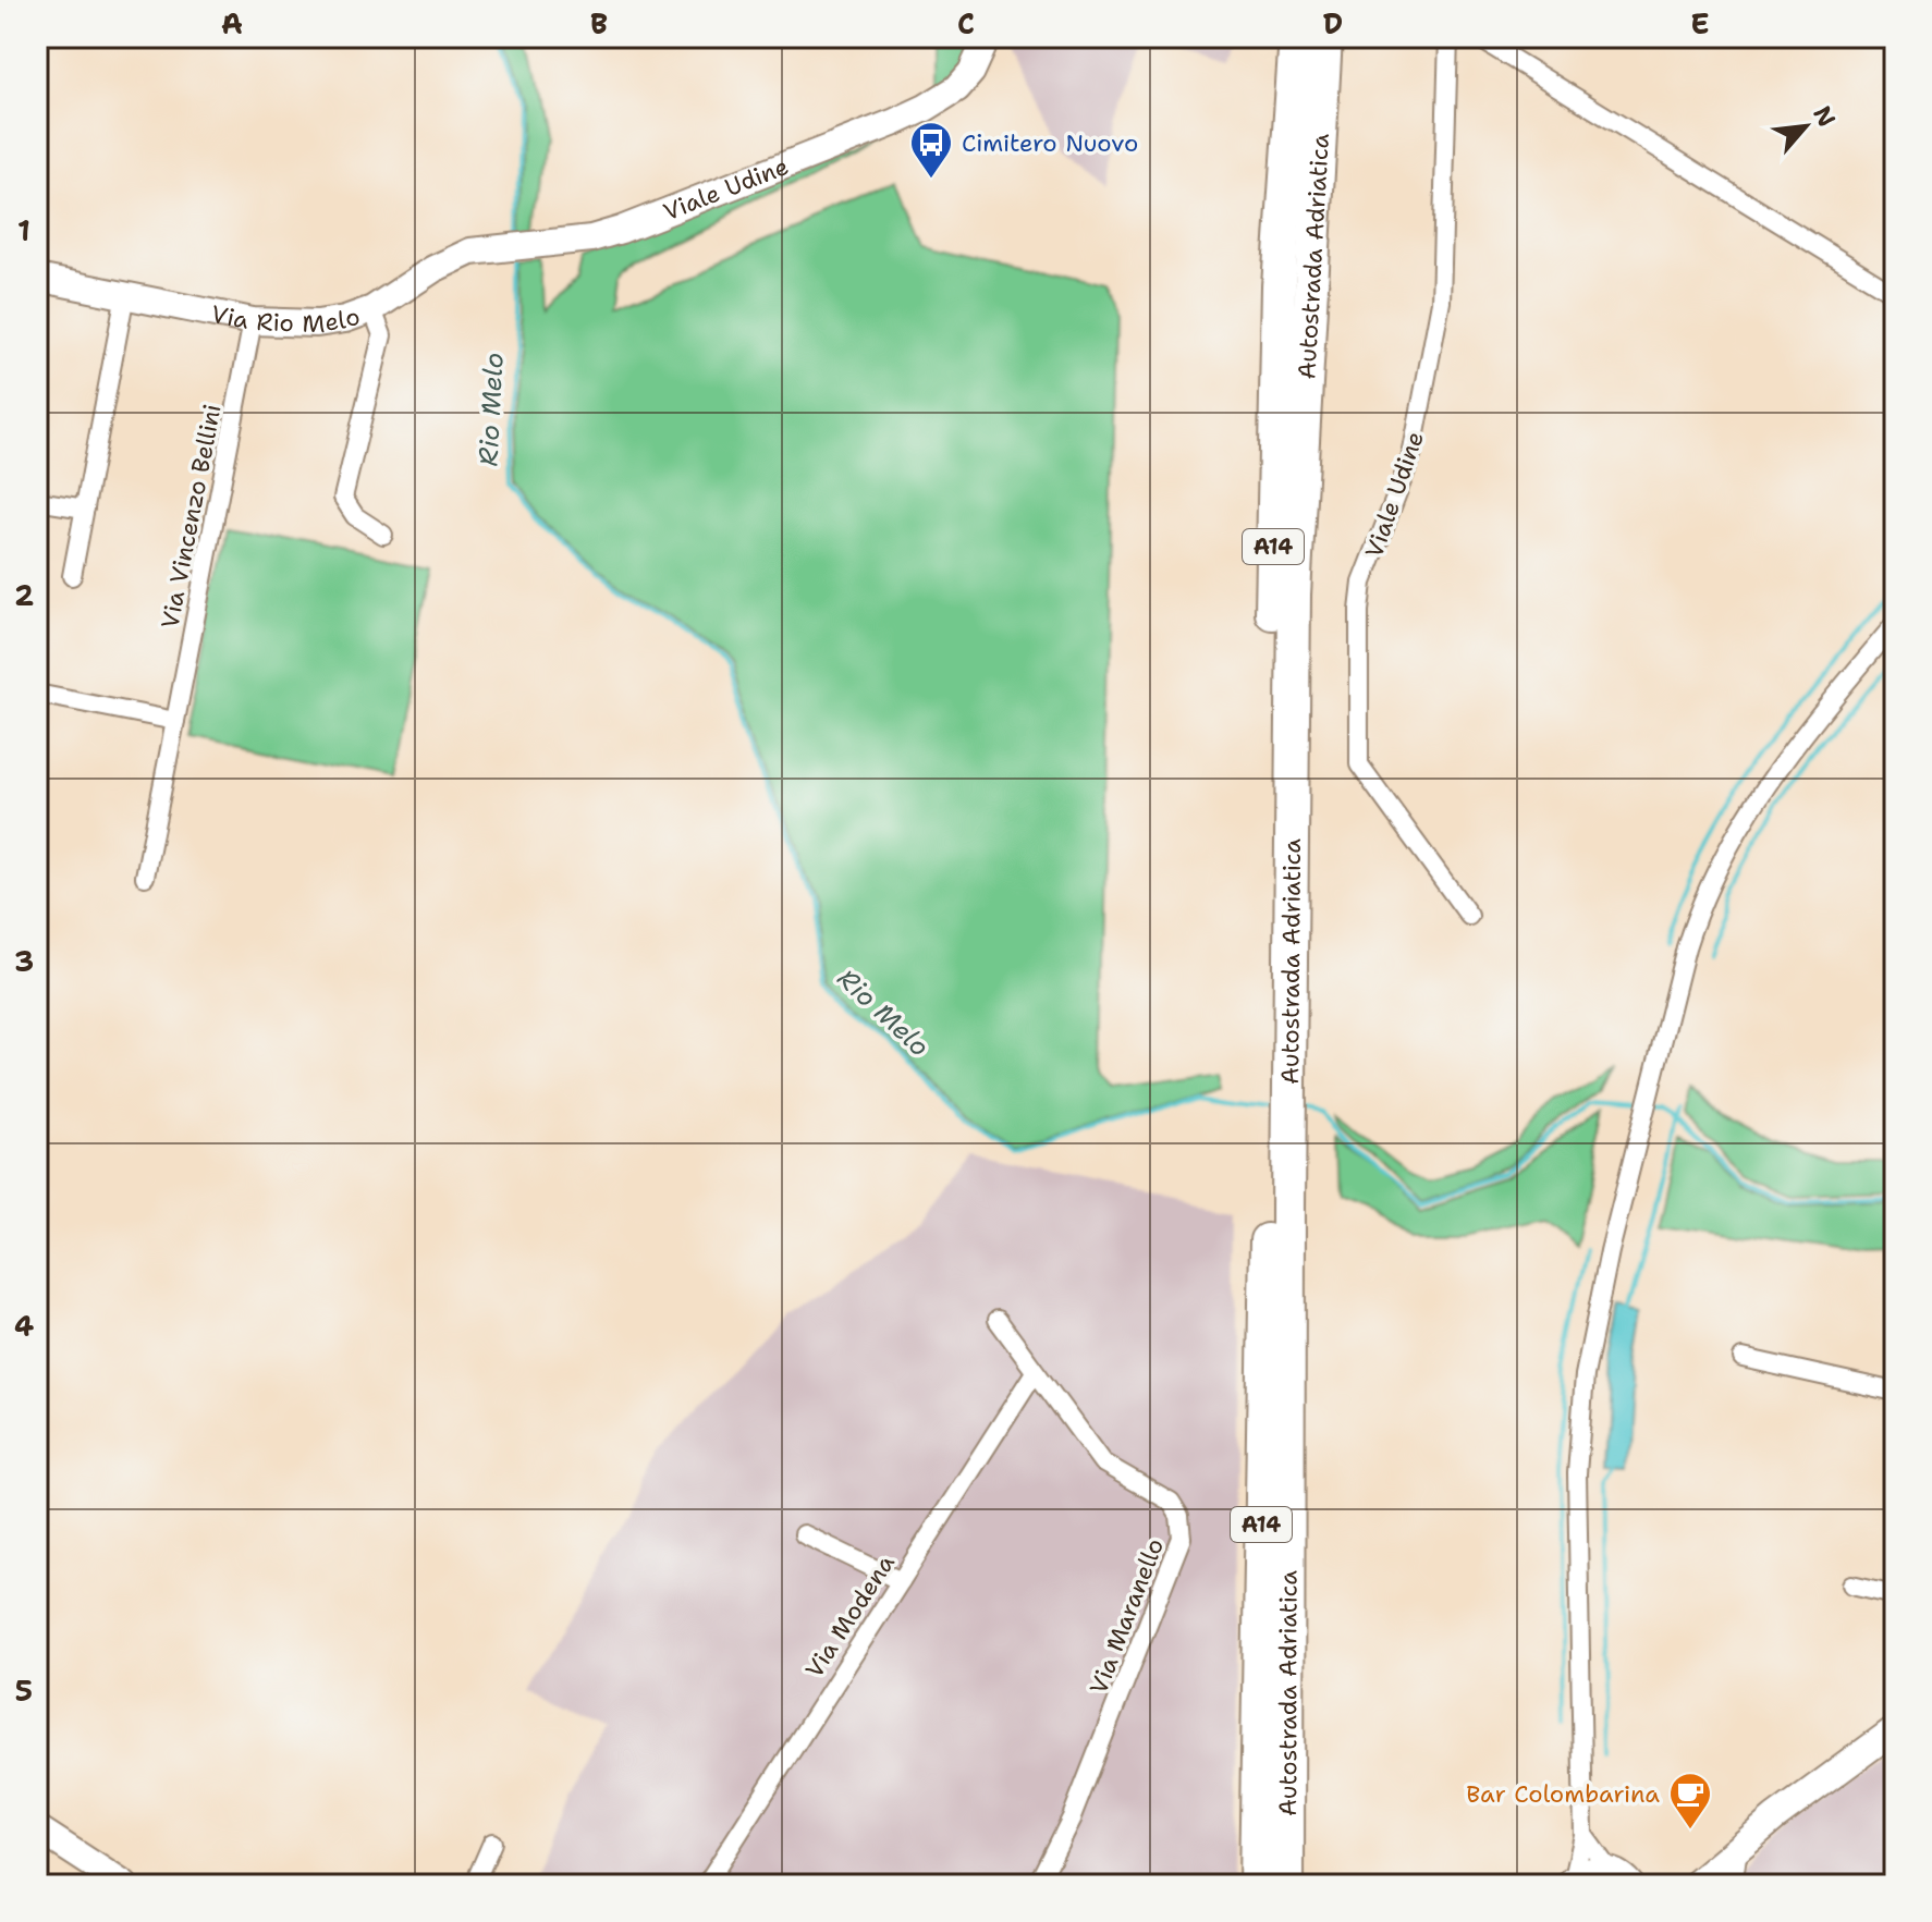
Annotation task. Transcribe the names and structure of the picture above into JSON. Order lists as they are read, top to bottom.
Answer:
{
  "streets": {
    "highway": ["Autostrada Adriatica", "A14"],
    "street": [
      "Viale Udine",
      "Via Rio Melo",
      "Via Vincenzo Bellini",
      "Via Modena",
      "Via Maranello"
    ]
  },
  "crossings": [
    ["Viale Udine", "Via Rio Melo"],
    ["Via Rio Melo", "Via Vincenzo Bellini"],
    ["Via Modena", "Via Maranello"]
  ],
  "water": ["Rio Melo"],
  "places": {
    "bus stop": ["Cimitero Nuovo"],
    "cafe": ["Bar Colombarina"]
  },
  "north": "top right",
  "grid": {
    "columns": [
      "A",
      "B",
      "C",
      "D",
      "E"
    ],
    "rows": [
      "1",
      "2",
      "3",
      "4",
      "5"
    ]
  }
}
